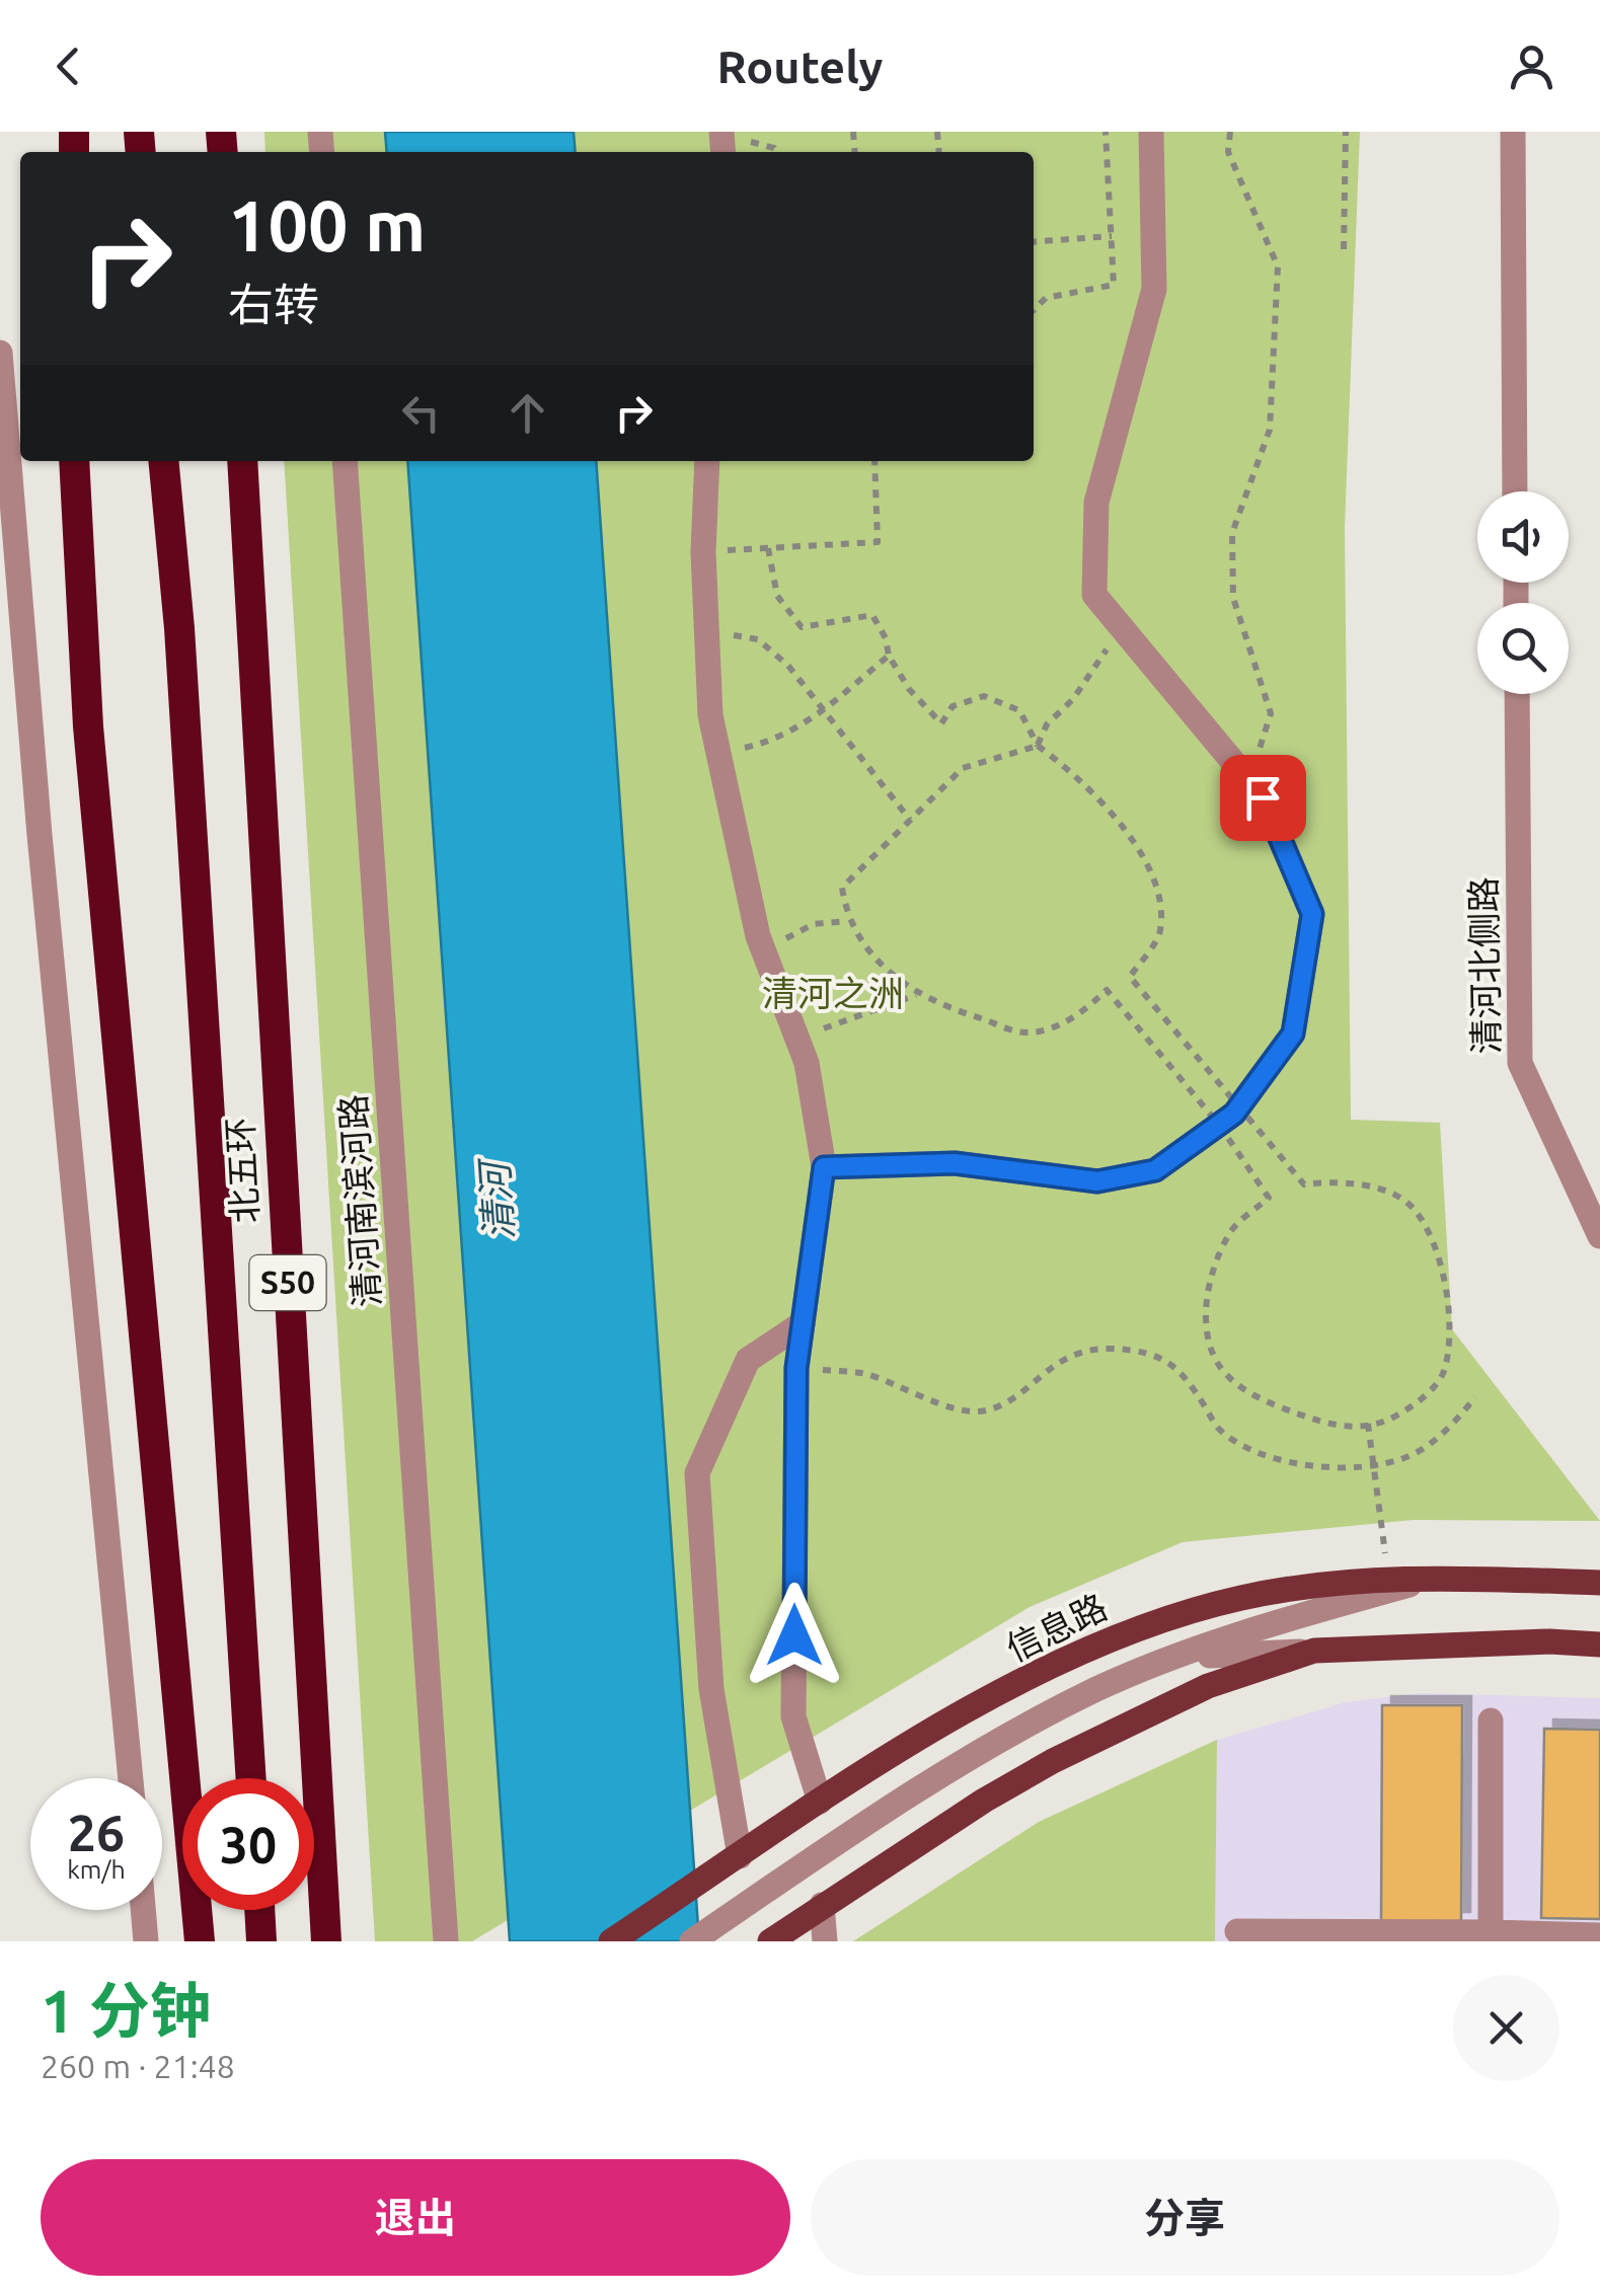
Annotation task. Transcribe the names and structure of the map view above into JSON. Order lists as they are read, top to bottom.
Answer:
{
  "streets": {
    "highway": ["北五环", "S50"],
    "main road": ["信息路"],
    "street": ["清河北侧路", "清河南滨河路"]
  },
  "water": ["清河"],
  "parks": ["清河之洲"],
  "page": {
    "header": "Routely",
    "turn": ["100 m", "右转"],
    "speed": "26 km/h",
    "limit": "30",
    "heading": ["1 分钟", "260 m · 21:48"],
    "buttons": ["退出", "分享"]
  }
}
